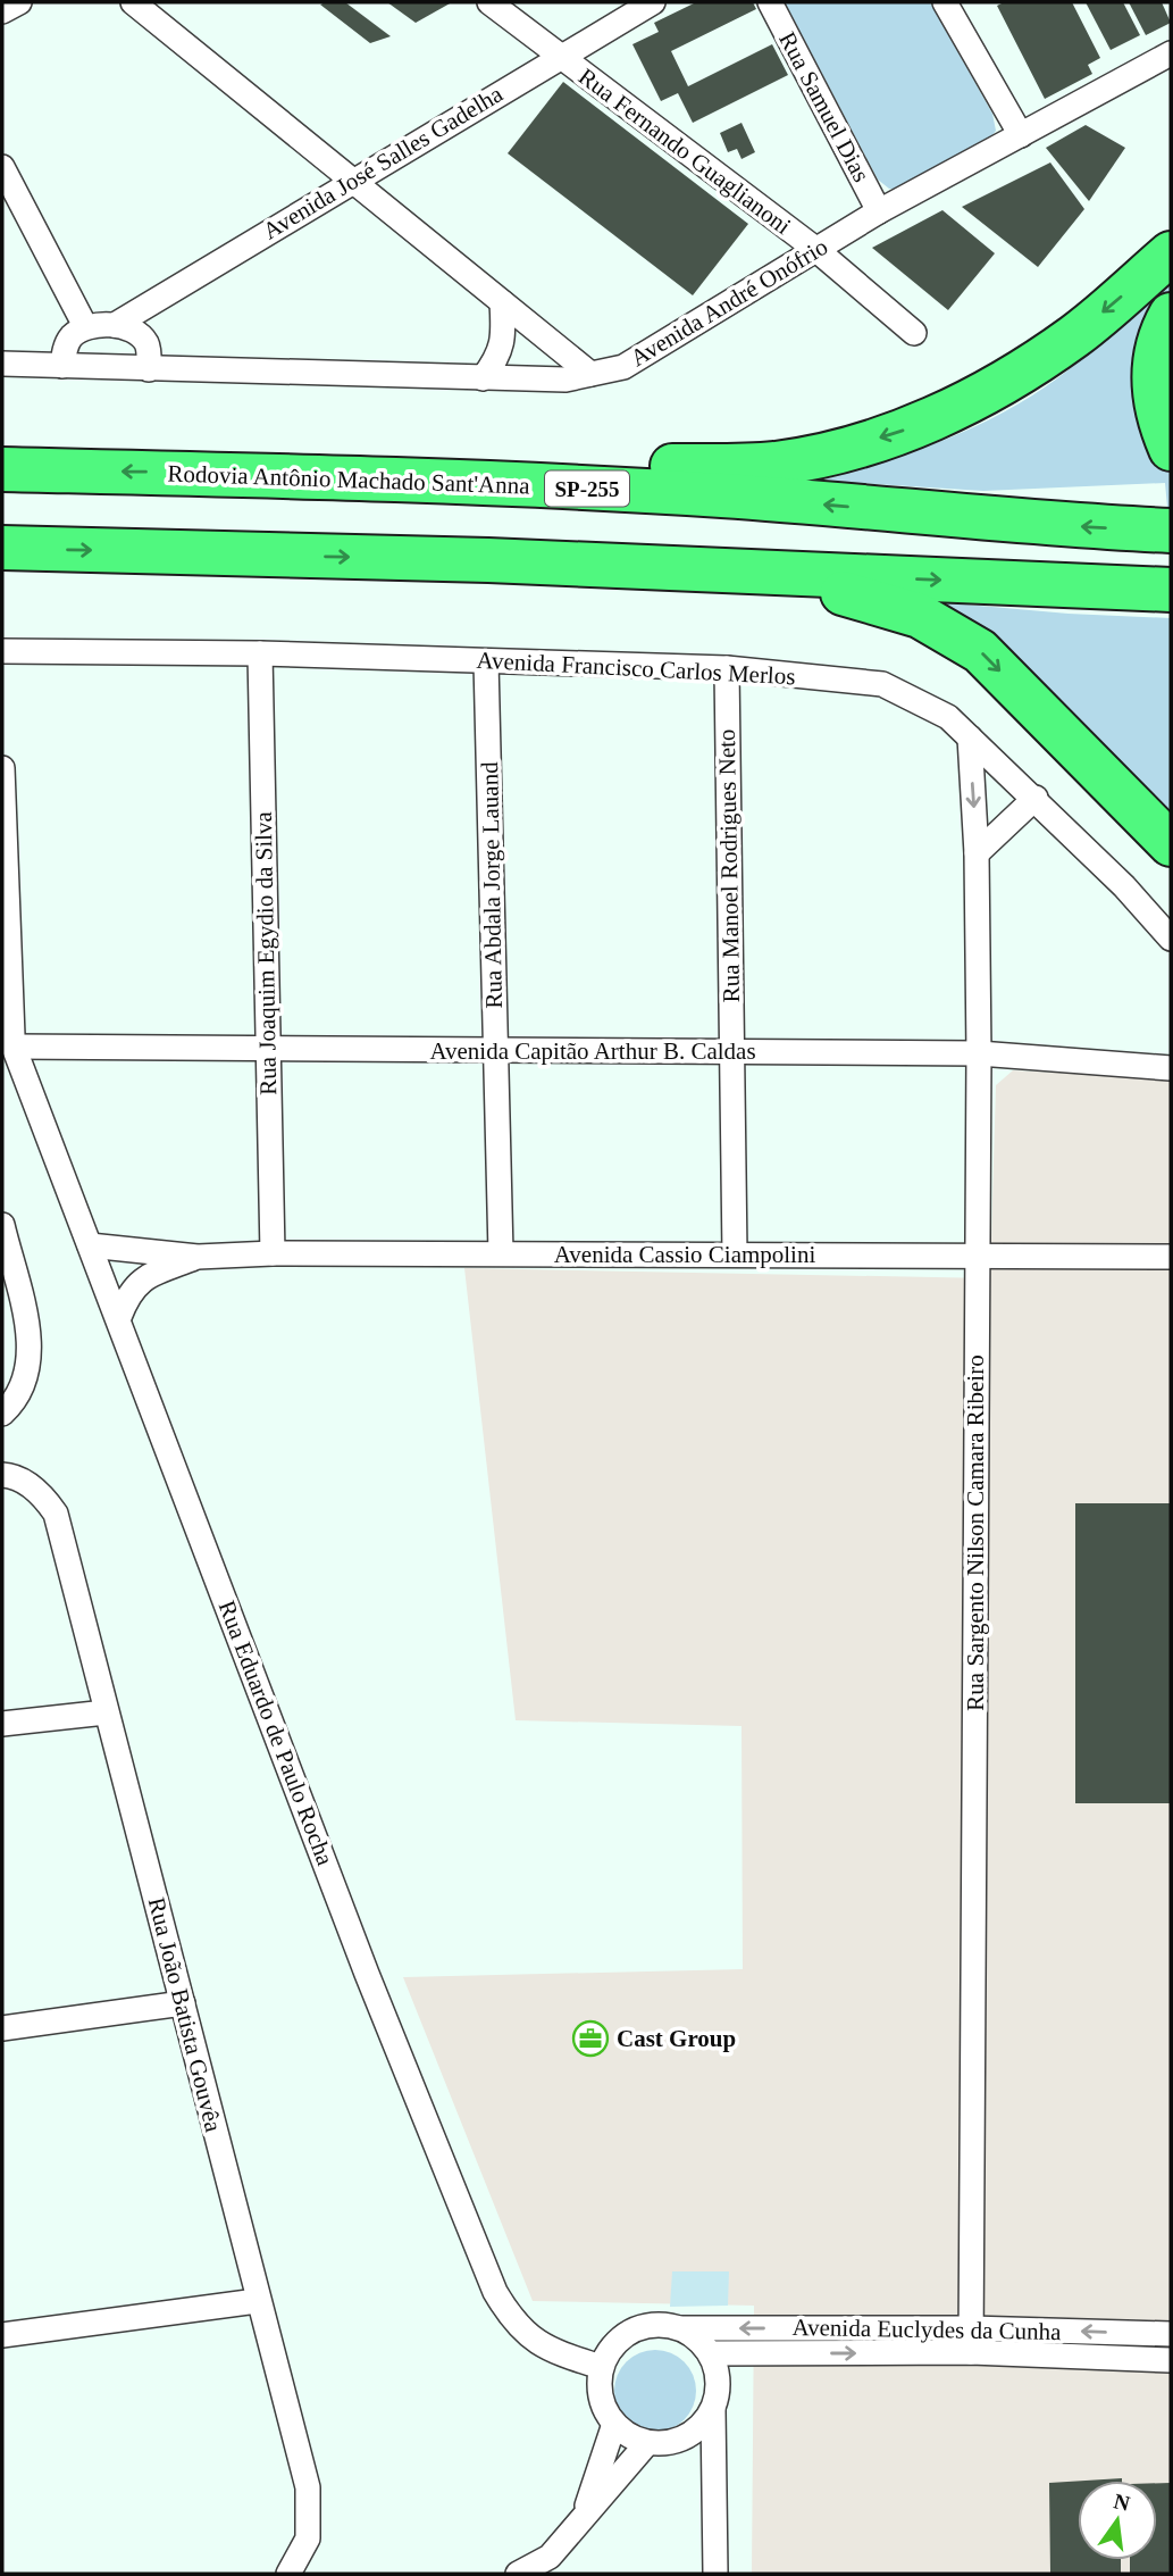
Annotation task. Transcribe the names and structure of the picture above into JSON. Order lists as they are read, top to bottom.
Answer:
{
  "streets": {
    "highway": ["Rodovia Antônio Machado Sant'Anna", "SP-255"],
    "street": [
      "Rua Samuel Dias",
      "Rua Fernando Guaglianoni",
      "Avenida José Salles Gadelha",
      "Avenida André Onófrio",
      "Avenida Francisco Carlos Merlos",
      "Rua Manoel Rodrigues Neto",
      "Rua Abdala Jorge Lauand",
      "Rua Joaquim Egydio da Silva",
      "Avenida Capitão Arthur B. Caldas",
      "Avenida Cassio Ciampolini",
      "Rua Sargento Nilson Camara Ribeiro",
      "Rua Eduardo de Paulo Rocha",
      "Rua João Batista Gouvêa",
      "Avenida Euclydes da Cunha"
    ]
  },
  "crossings": [
    ["Rua Samuel Dias", "Avenida André Onófrio"],
    ["Rua Fernando Guaglianoni", "Avenida José Salles Gadelha"],
    ["Rua Fernando Guaglianoni", "Avenida André Onófrio"],
    ["Avenida Francisco Carlos Merlos", "Rua Manoel Rodrigues Neto"],
    ["Avenida Francisco Carlos Merlos", "Rua Abdala Jorge Lauand"],
    ["Avenida Francisco Carlos Merlos", "Rua Joaquim Egydio da Silva"],
    ["Avenida Francisco Carlos Merlos", "Rua Sargento Nilson Camara Ribeiro"],
    ["Rua Manoel Rodrigues Neto", "Avenida Capitão Arthur B. Caldas"],
    ["Rua Manoel Rodrigues Neto", "Avenida Cassio Ciampolini"],
    ["Rua Abdala Jorge Lauand", "Avenida Capitão Arthur B. Caldas"],
    ["Rua Abdala Jorge Lauand", "Avenida Cassio Ciampolini"],
    ["Rua Joaquim Egydio da Silva", "Avenida Capitão Arthur B. Caldas"],
    ["Rua Joaquim Egydio da Silva", "Avenida Cassio Ciampolini"],
    ["Avenida Capitão Arthur B. Caldas", "Rua Sargento Nilson Camara Ribeiro"],
    ["Avenida Capitão Arthur B. Caldas", "Rua Eduardo de Paulo Rocha"],
    ["Avenida Cassio Ciampolini", "Rua Sargento Nilson Camara Ribeiro"],
    ["Rua Sargento Nilson Camara Ribeiro", "Avenida Euclydes da Cunha"],
    ["Rua Eduardo de Paulo Rocha", "Avenida Euclydes da Cunha"]
  ],
  "places": {
    "office": ["Cast Group"]
  },
  "north": "top"
}
